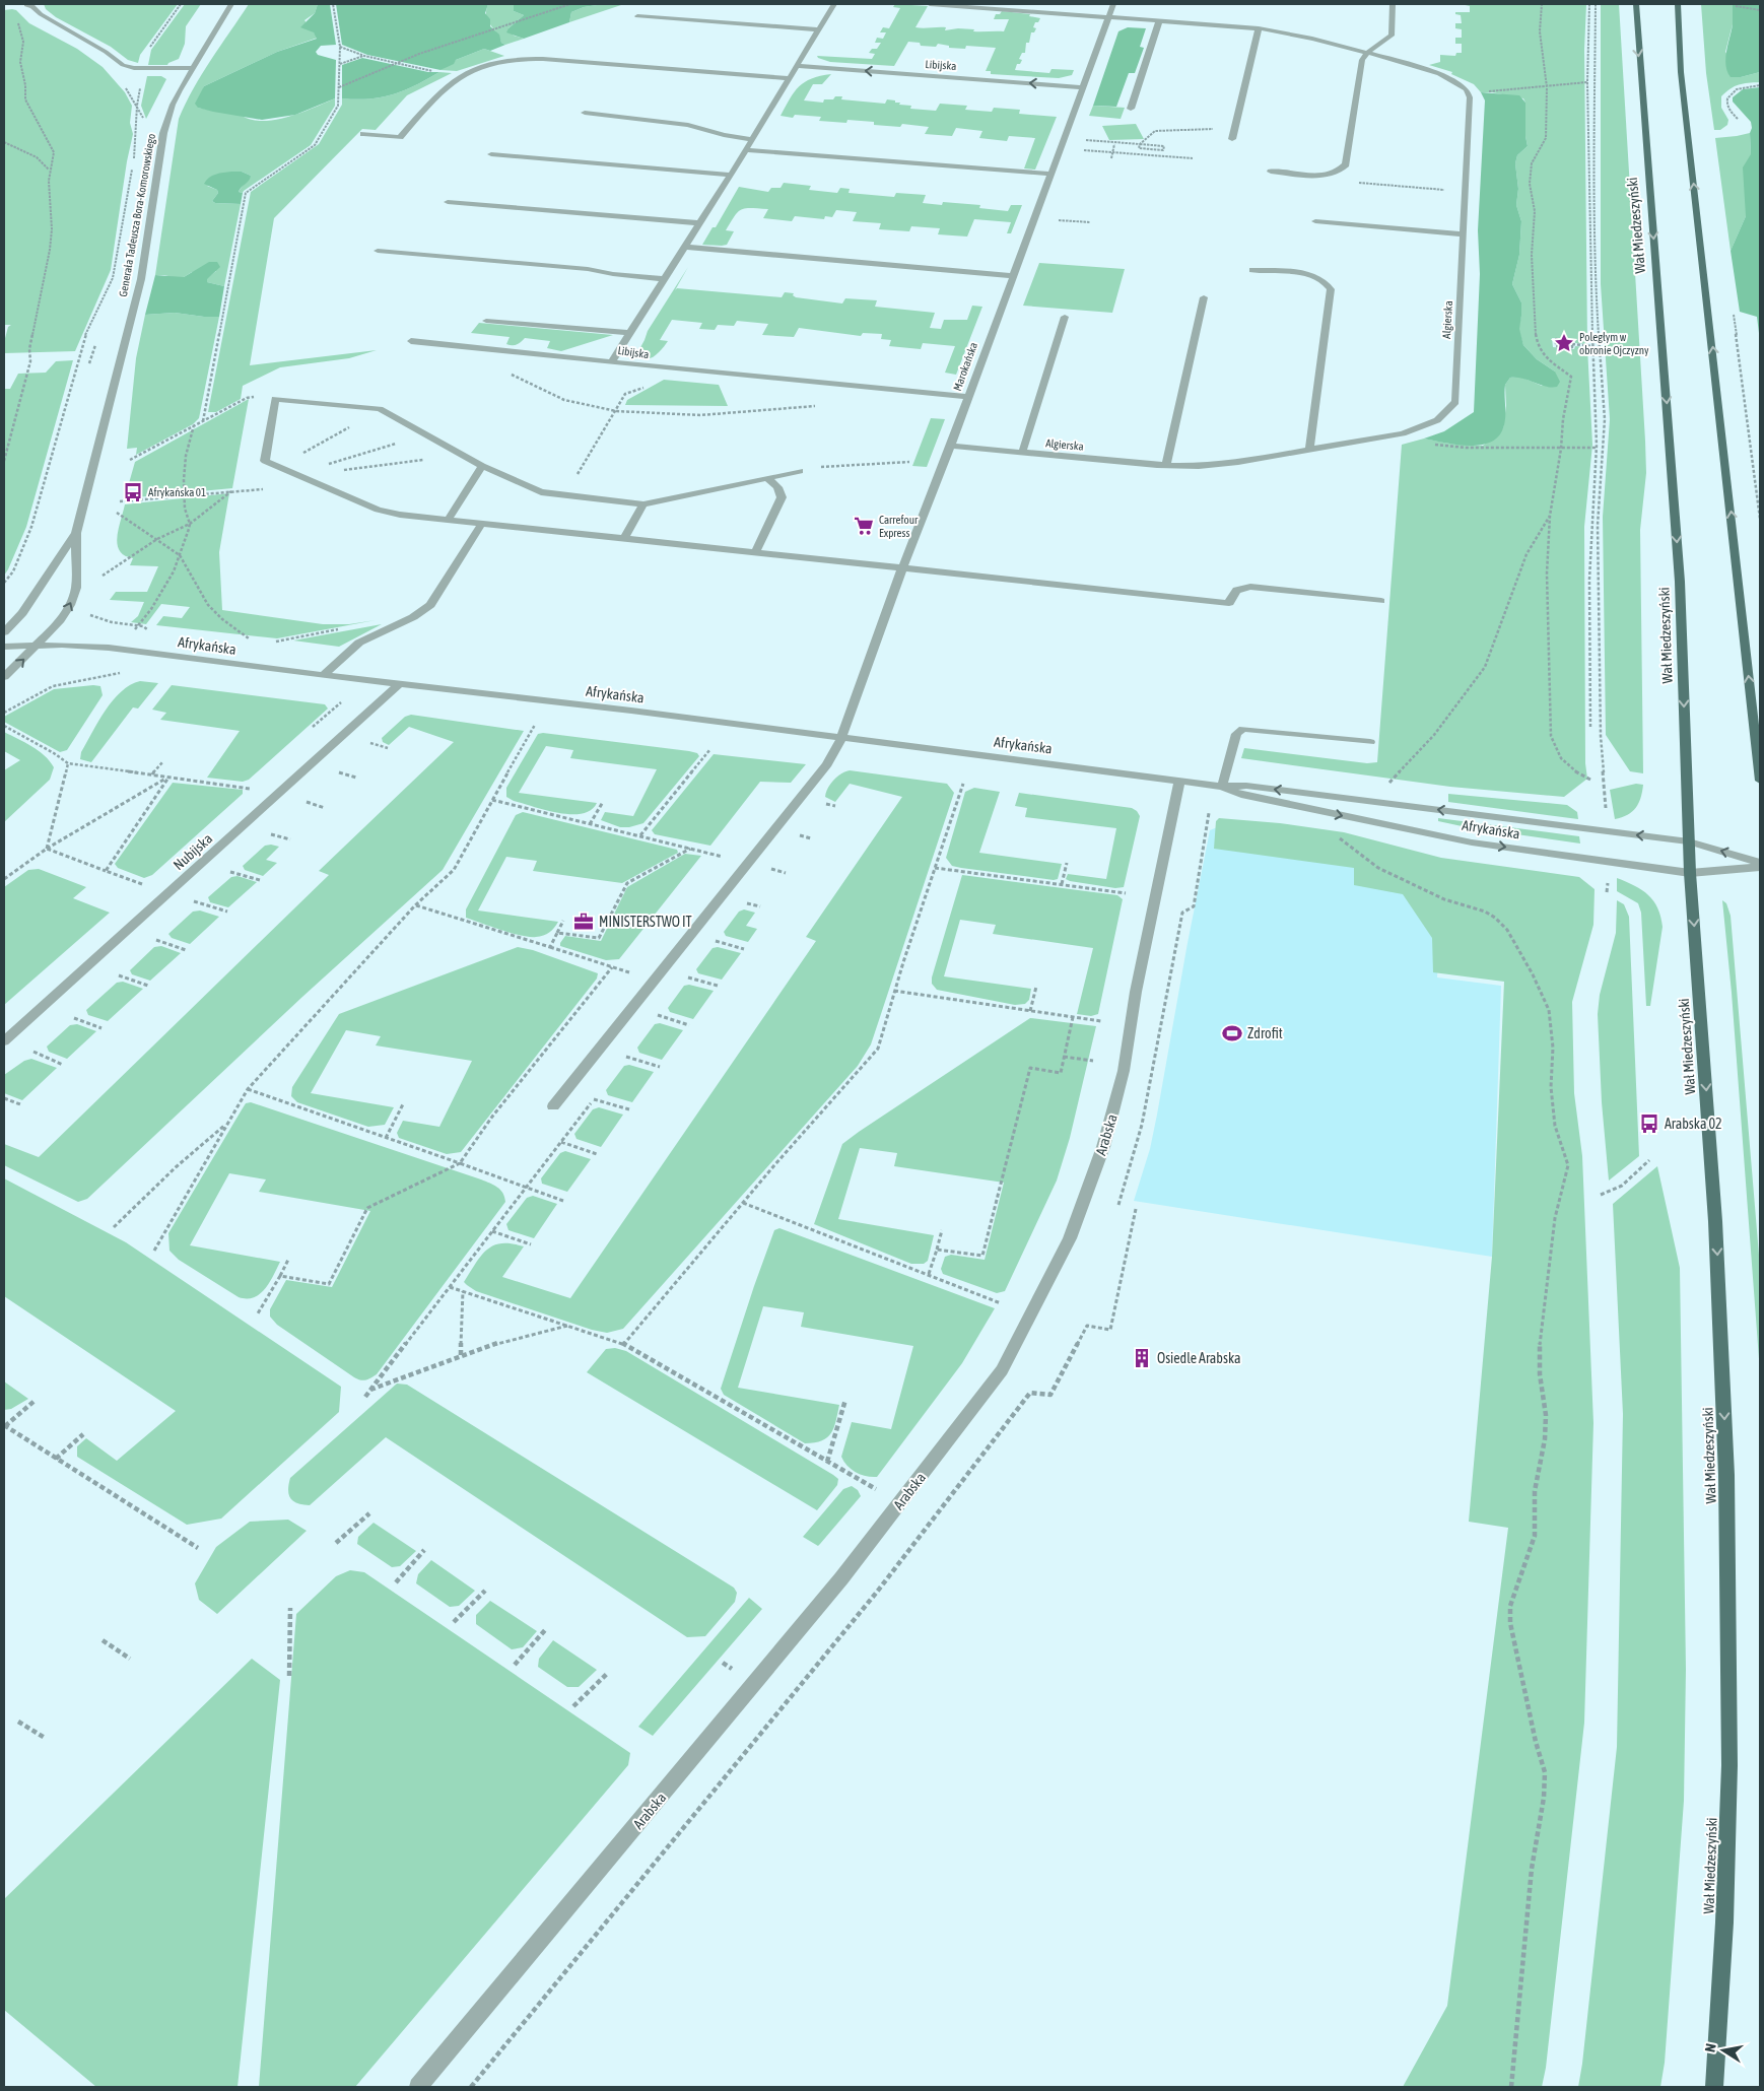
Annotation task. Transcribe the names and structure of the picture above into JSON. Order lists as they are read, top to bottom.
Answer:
{
  "streets": {
    "main road": ["Wał Miedzeszyński"],
    "street": [
      "Libijska",
      "Generała Tadeusza Bora-Komorowskiego",
      "Algierska",
      "Marokańska",
      "Afrykańska",
      "Nubijska",
      "Arabska"
    ]
  },
  "crossings": [
    ["Libijska", "Marokańska"],
    ["Generała Tadeusza Bora-Komorowskiego", "Afrykańska"],
    ["Wał Miedzeszyński", "Afrykańska"],
    ["Algierska", "Marokańska"],
    ["Marokańska", "Afrykańska"],
    ["Afrykańska", "Nubijska"],
    ["Afrykańska", "Arabska"]
  ],
  "places": {
    "place": ["Poległym w obronie Ojczyzny"],
    "bus stop": ["Afrykańska 01", "Arabska 02"],
    "supermarket": ["Carrefour Express"],
    "office": ["MINISTERSTWO IT"],
    "sports": ["Zdrofit"],
    "building": ["Osiedle Arabska"]
  },
  "north": "left"
}
